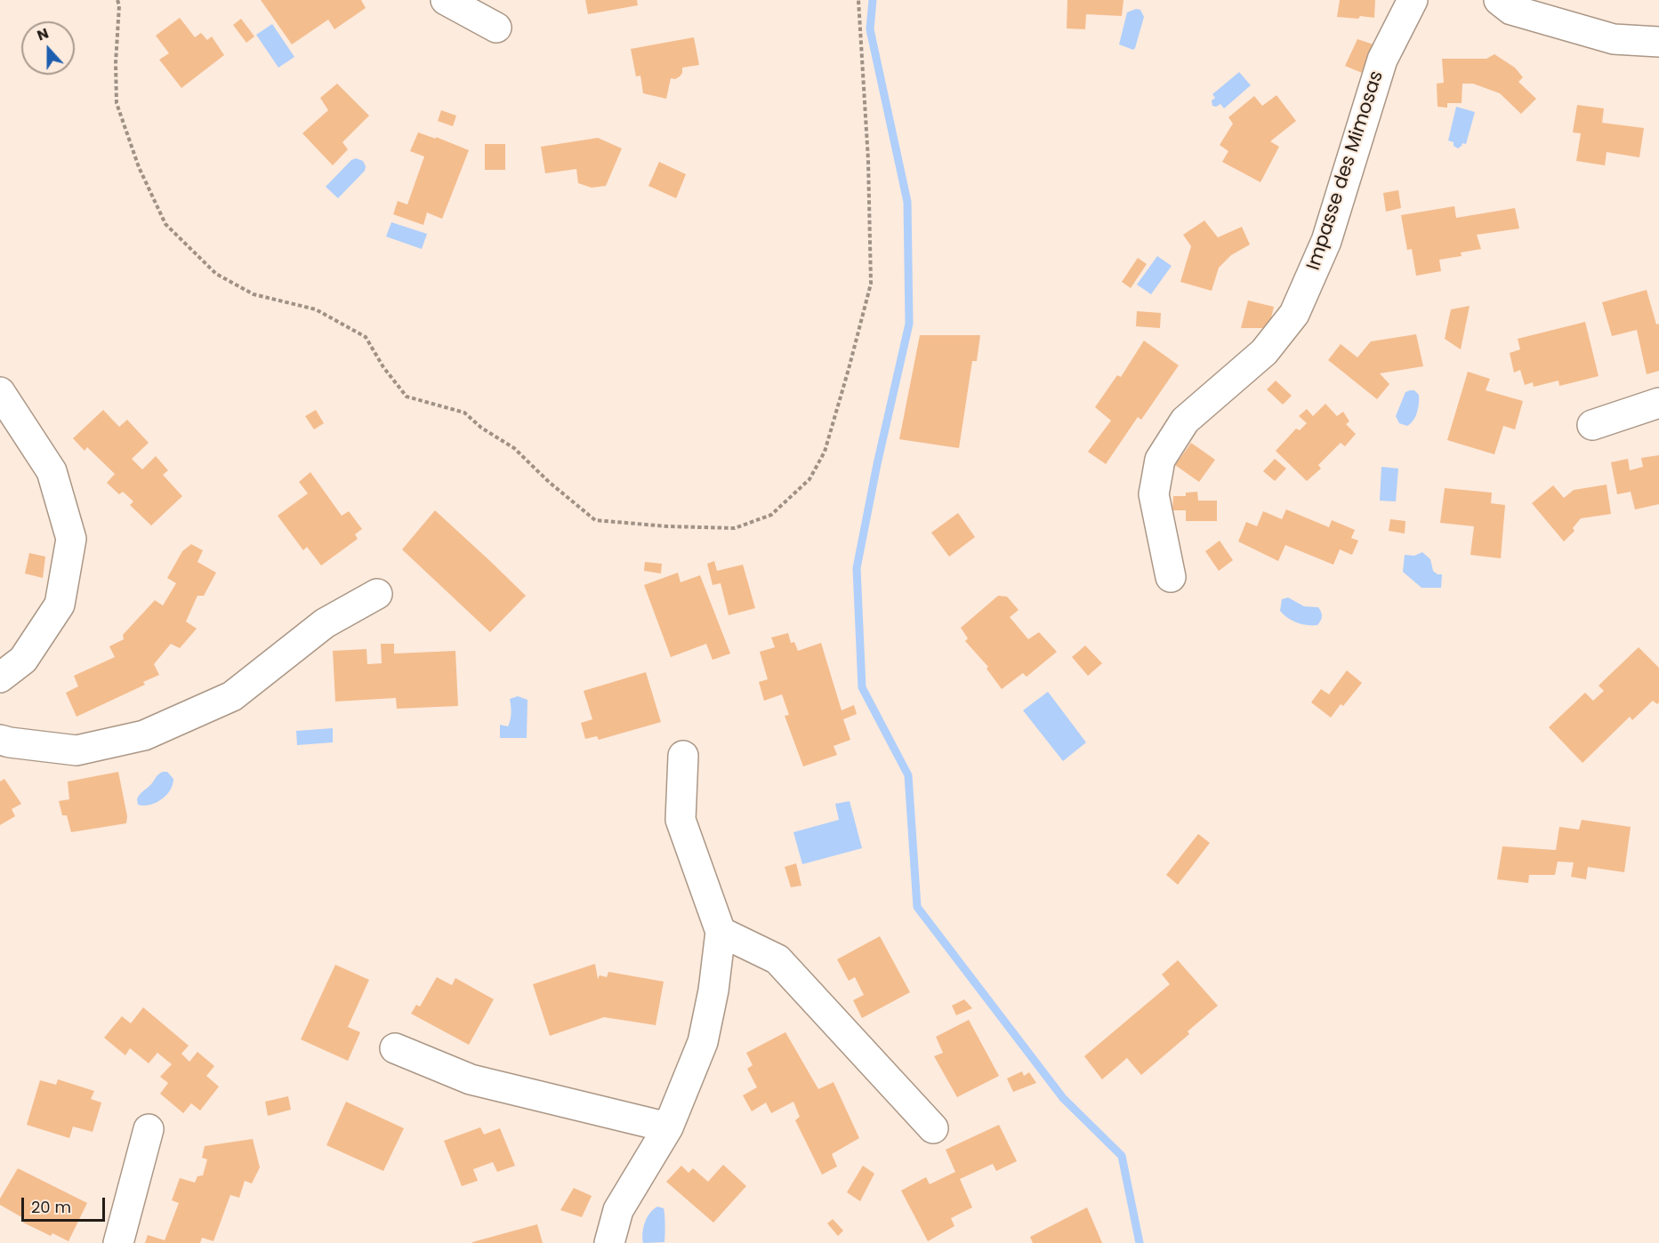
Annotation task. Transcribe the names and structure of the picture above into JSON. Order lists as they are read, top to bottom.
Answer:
{
  "streets": {
    "street": ["Impasse des Mimosas"]
  },
  "scale_bar": "20 m",
  "north": "top"
}
